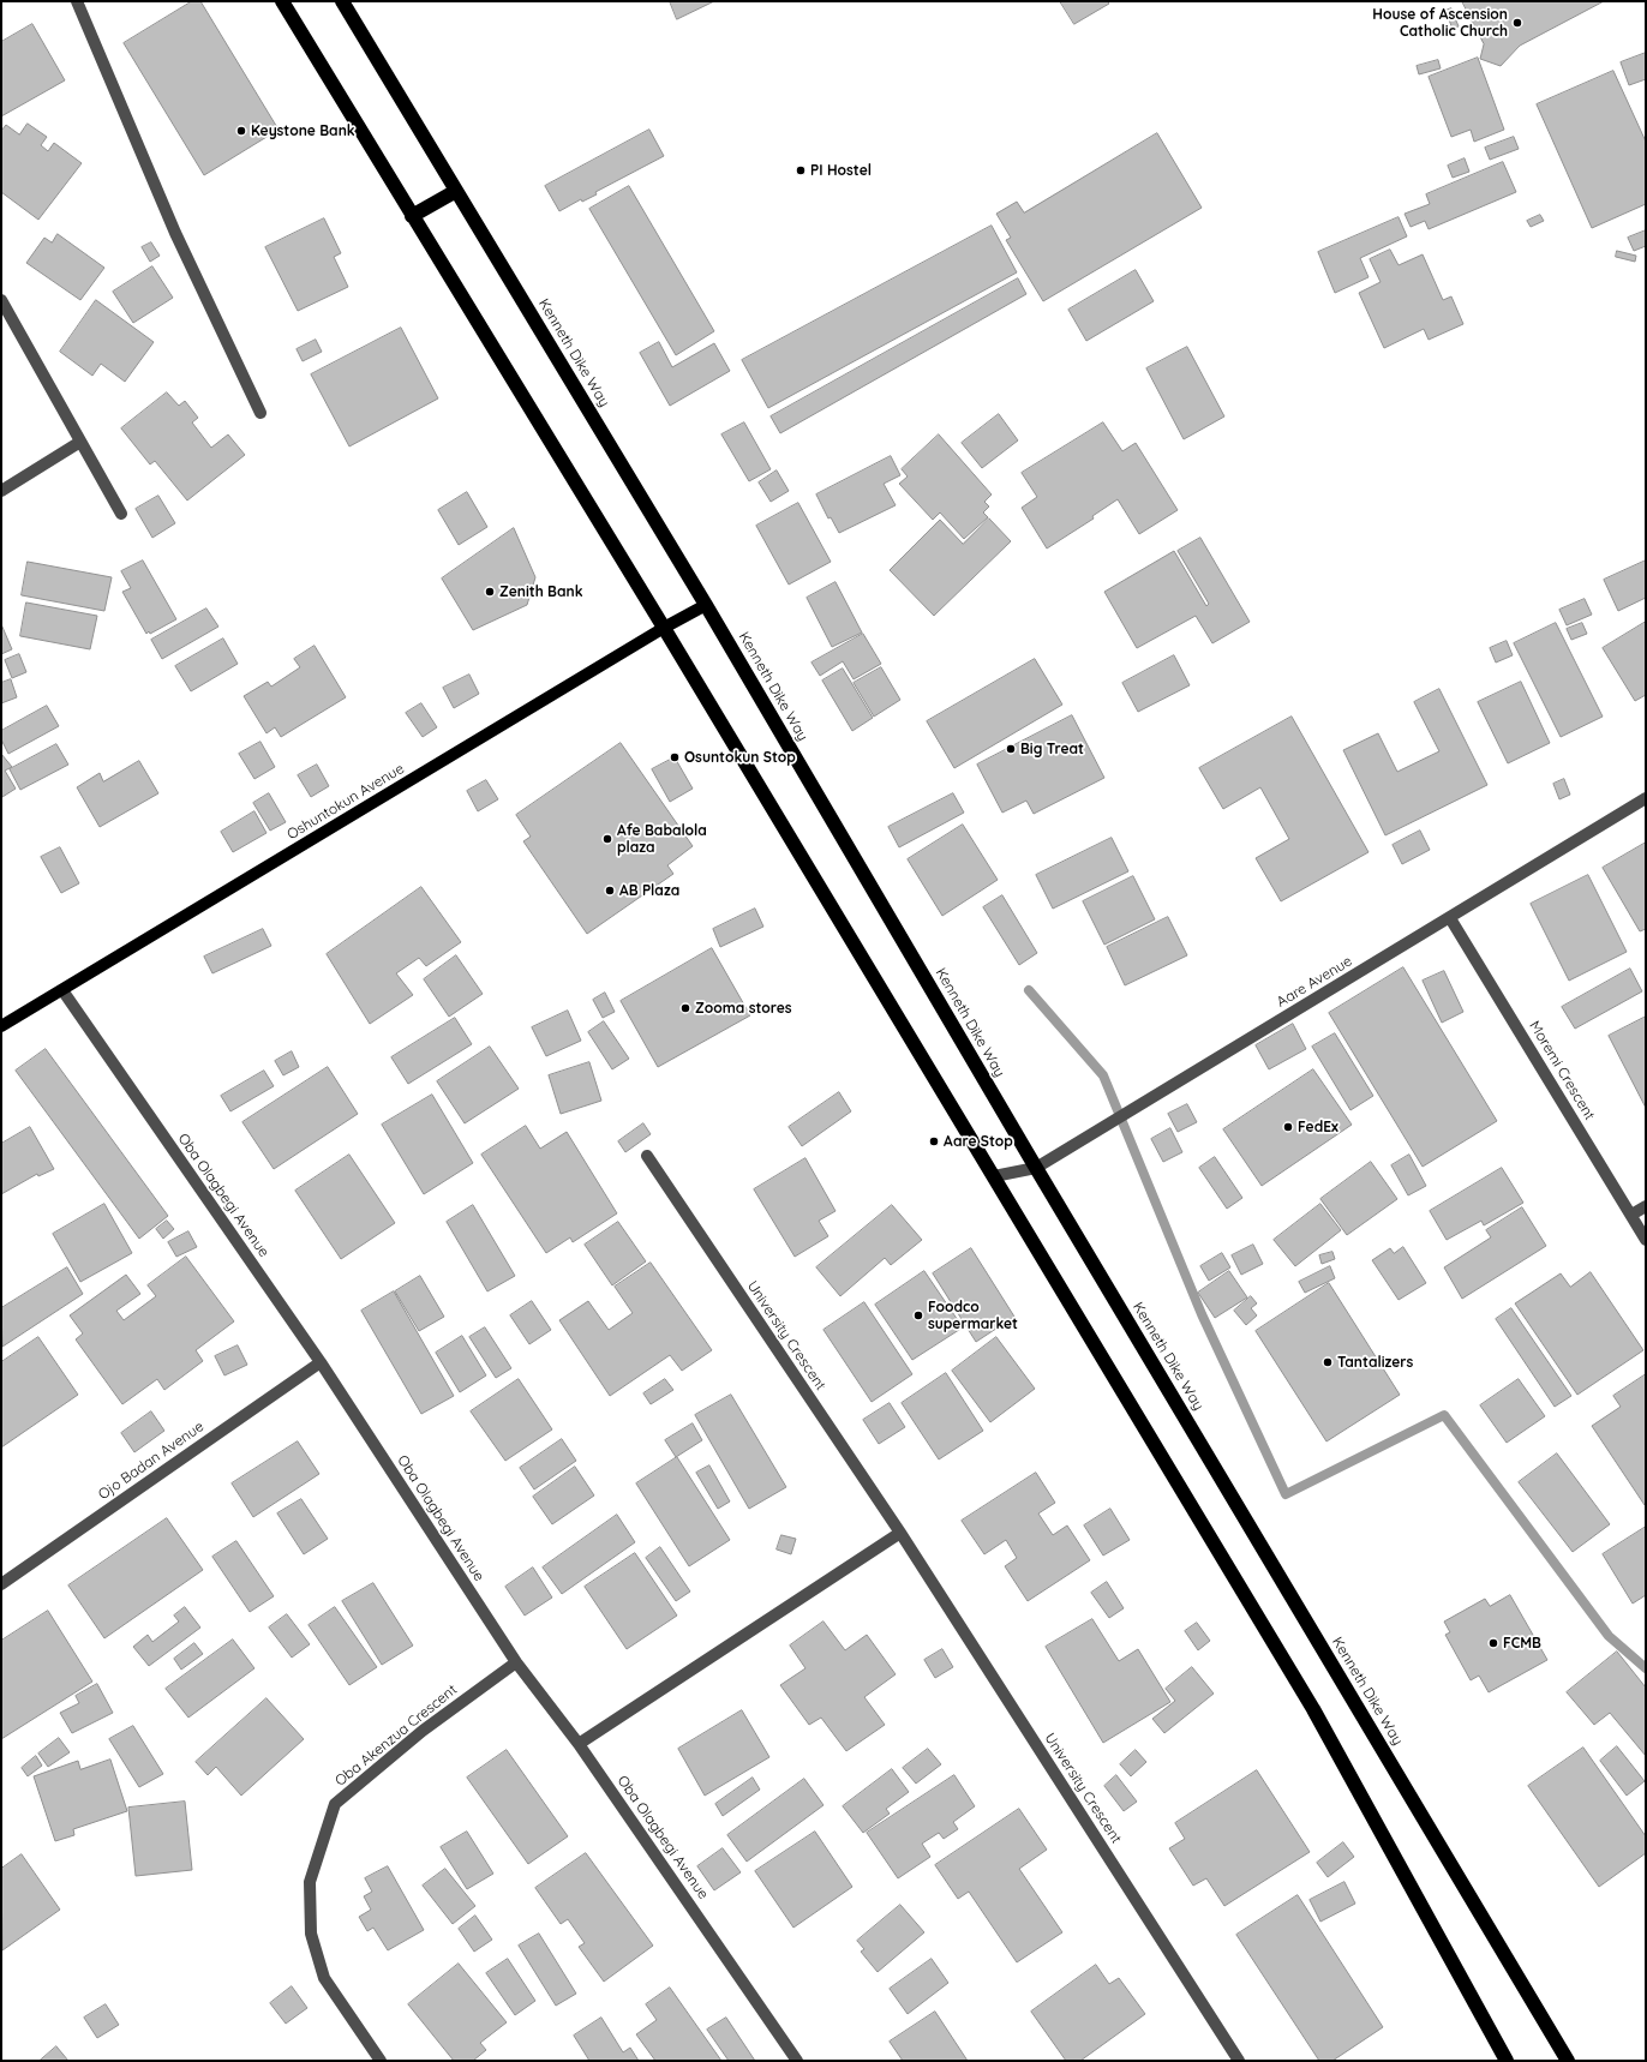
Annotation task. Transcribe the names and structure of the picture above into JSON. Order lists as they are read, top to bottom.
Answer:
{
  "streets": {
    "highway": ["Kenneth Dike Way"],
    "main road": ["Oshuntokun Avenue"],
    "street": [
      "Aare Avenue",
      "Moremi Crescent",
      "Oba Olagbegi Avenue",
      "University Crescent",
      "Ojo Badan Avenue",
      "Oba Akenzua Crescent"
    ]
  },
  "crossings": [
    ["Kenneth Dike Way", "Oshuntokun Avenue"],
    ["Kenneth Dike Way", "Aare Avenue"],
    ["Oshuntokun Avenue", "Oba Olagbegi Avenue"],
    ["Aare Avenue", "Moremi Crescent"],
    ["Oba Olagbegi Avenue", "Ojo Badan Avenue"],
    ["Oba Olagbegi Avenue", "Oba Akenzua Crescent"]
  ],
  "places": [
    "House of Ascension Catholic Church",
    "Keystone Bank",
    "PI Hostel",
    "Zenith Bank",
    "Big Treat",
    "Osuntokun Stop",
    "Afe Babalola plaza",
    "AB Plaza",
    "Zooma stores",
    "FedEx",
    "Aare Stop",
    "Foodco supermarket",
    "Tantalizers",
    "FCMB"
  ]
}
